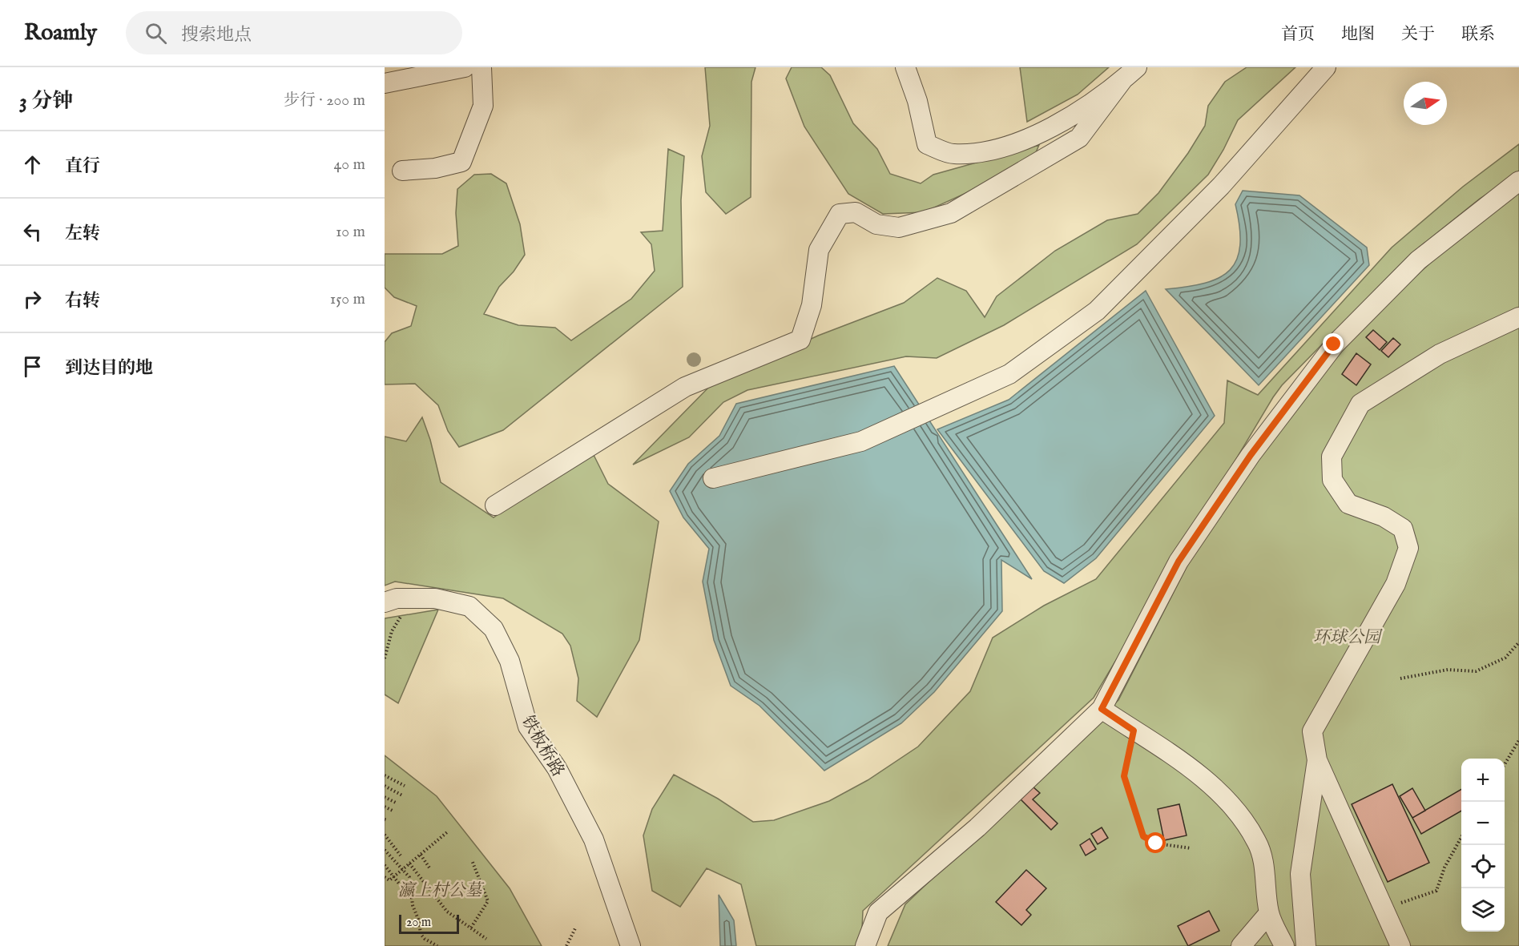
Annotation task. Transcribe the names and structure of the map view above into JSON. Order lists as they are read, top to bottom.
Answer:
{
  "streets": {
    "street": ["铁板桥路"]
  },
  "parks": ["环球公园", "瀛上村公墓"],
  "scale_bar": "20 m",
  "north": "right",
  "page": {
    "header": "Roamly",
    "search": "搜索地点",
    "nav": [
      "首页",
      "地图",
      "关于",
      "联系"
    ],
    "heading": ["3 分钟", "步行 · 200 m"],
    "list": [
      ["直行", "40 m"],
      ["左转", "10 m"],
      ["右转", "150 m"],
      "到达目的地"
    ],
    "map_buttons": ["+", "−"],
    "scale": "20 m"
  }
}
